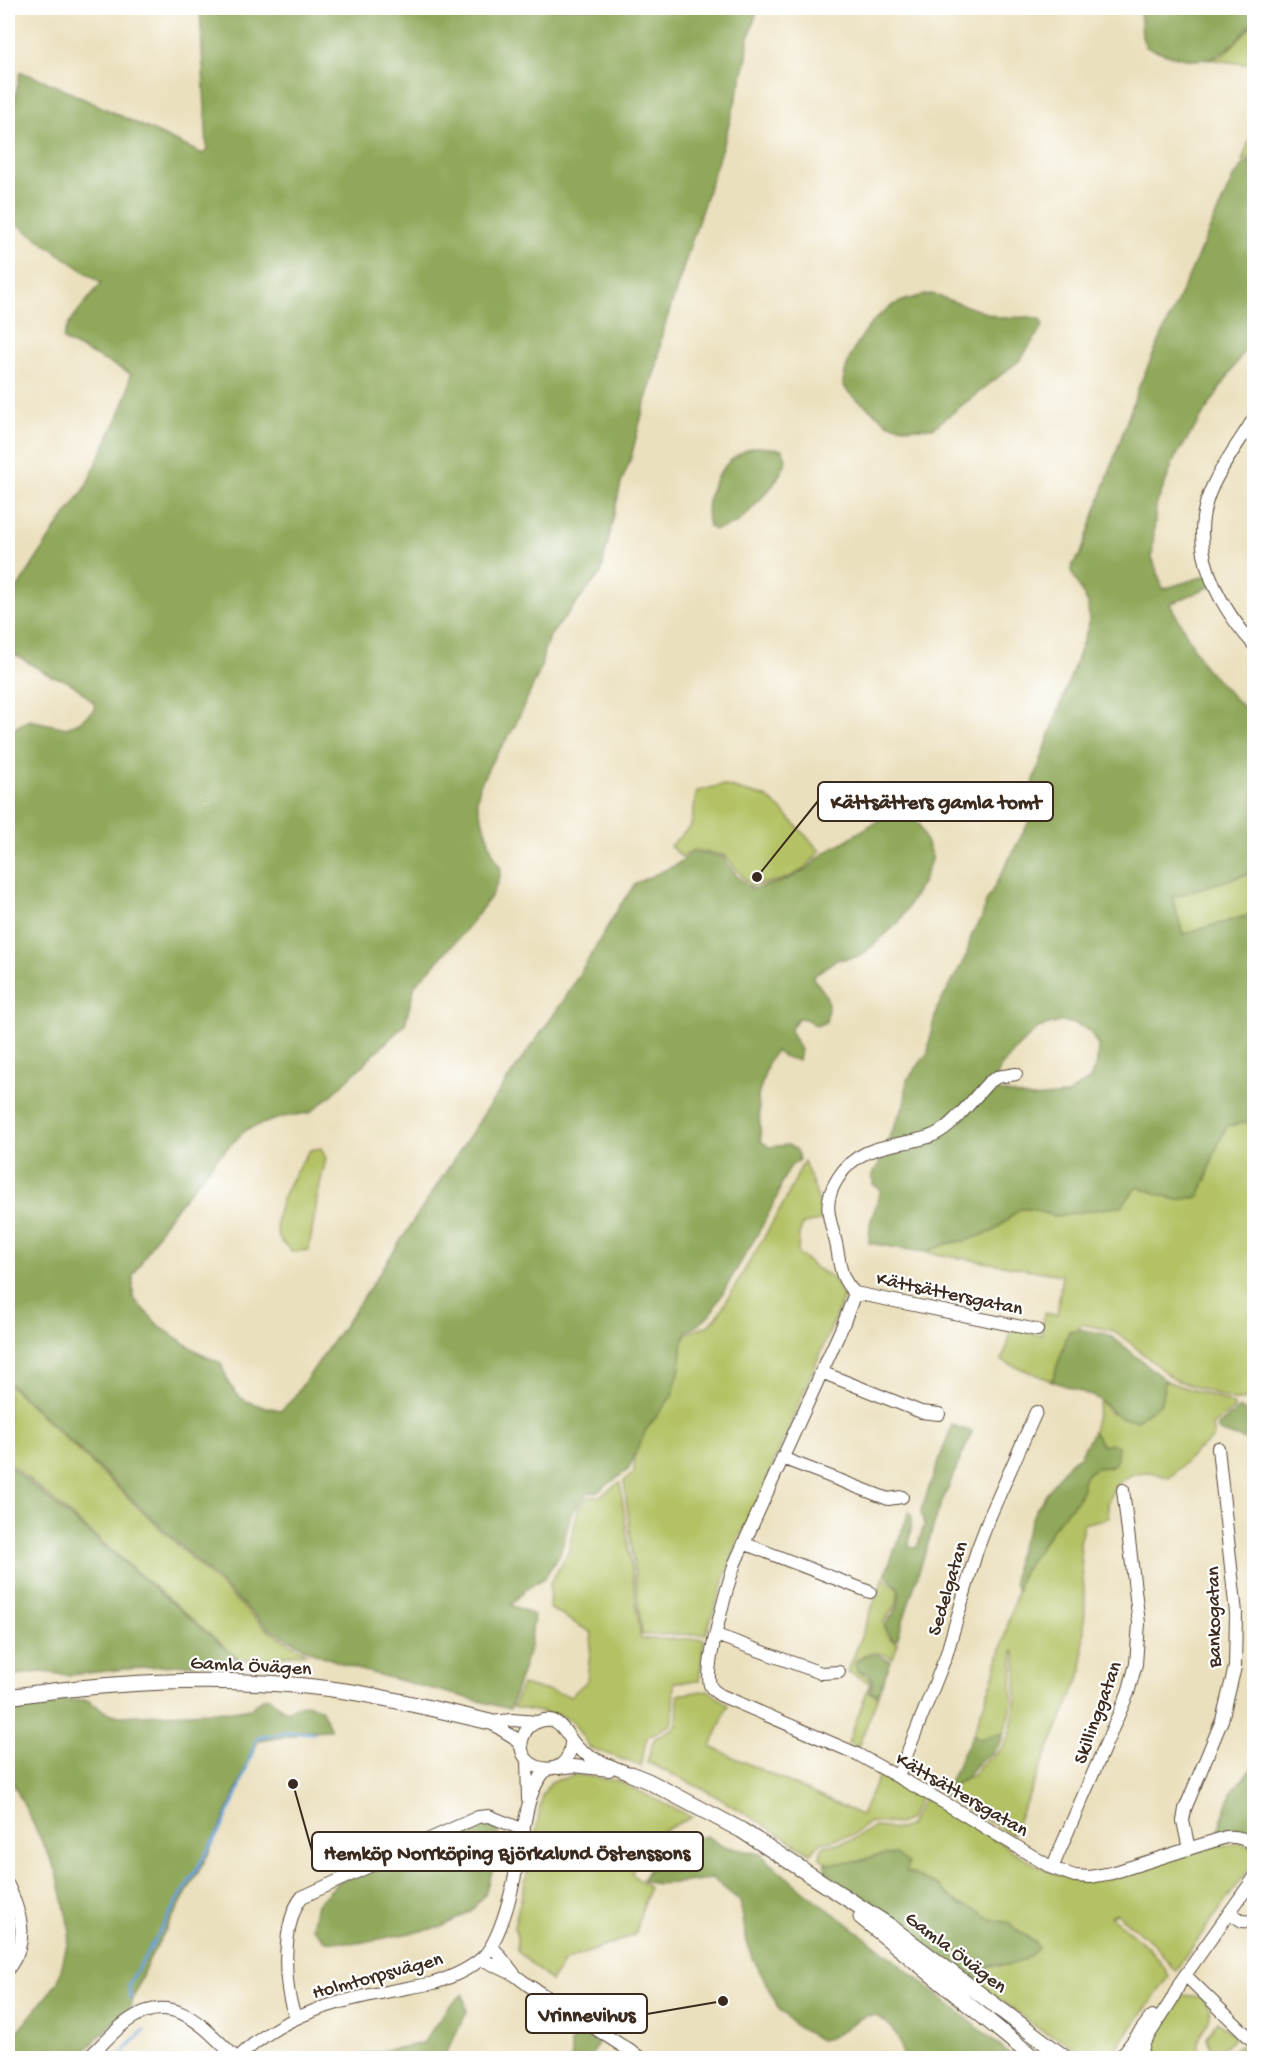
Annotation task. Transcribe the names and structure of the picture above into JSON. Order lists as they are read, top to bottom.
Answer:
{
  "streets": {
    "main road": ["Gamla Övägen"],
    "street": [
      "Kättsättersgatan",
      "Sedelgatan",
      "Bankogatan",
      "Skillinggatan",
      "Holmtorpsvägen"
    ]
  },
  "crossings": [
    ["Kättsättersgatan", "Sedelgatan"],
    ["Kättsättersgatan", "Bankogatan"],
    ["Kättsättersgatan", "Skillinggatan"],
    ["Gamla Övägen", "Holmtorpsvägen"]
  ],
  "places": ["Kättsätters gamla tomt", "Hemköp Norrköping Björkalund Östenssons", "Vrinnevihus"]
}
